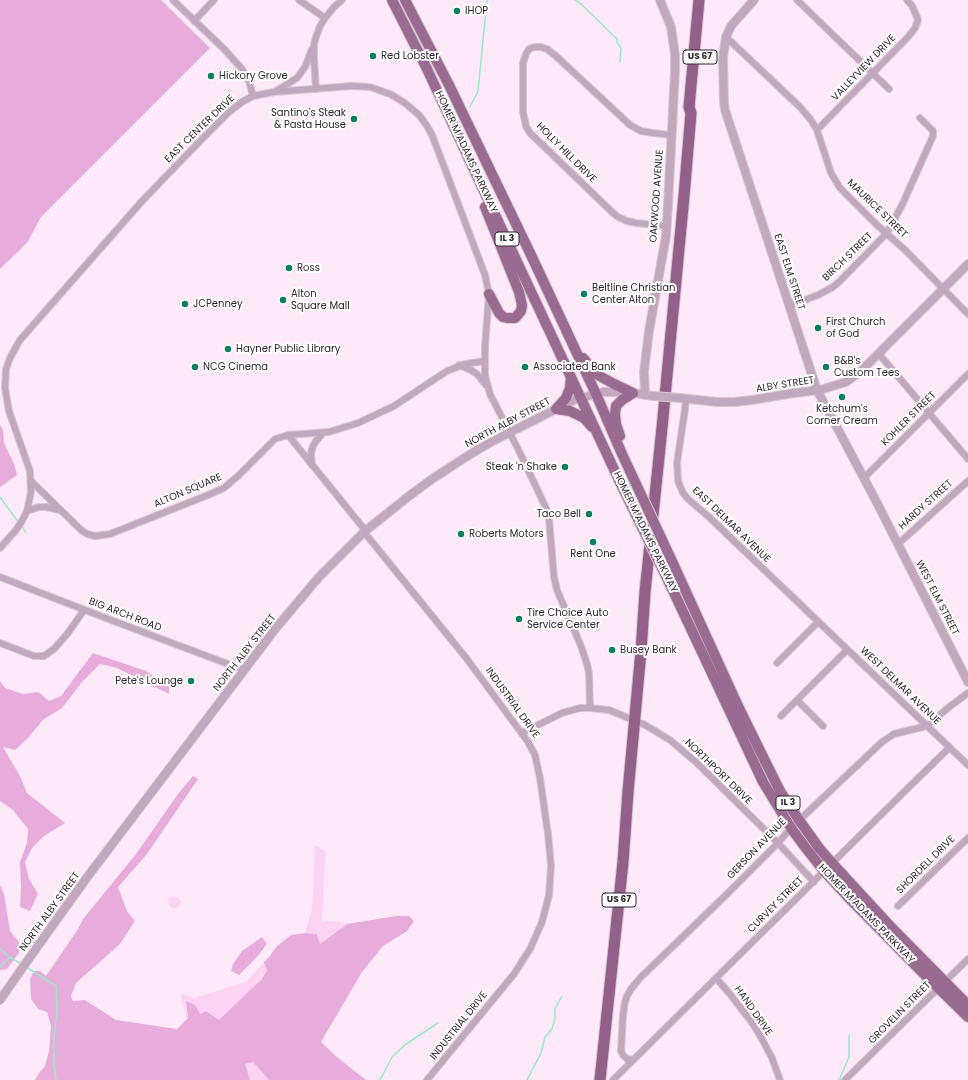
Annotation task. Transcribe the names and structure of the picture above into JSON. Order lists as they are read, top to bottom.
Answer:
{
  "streets": {
    "highway": ["US 67"],
    "main road": ["HOMER M ADAMS PARKWAY", "IL 3"],
    "street": [
      "VALLEYVIEW DRIVE",
      "EAST CENTER DRIVE",
      "HOLLY HILL DRIVE",
      "OAKWOOD AVENUE",
      "MAURICE STREET",
      "BIRCH STREET",
      "EAST ELM STREET",
      "ALBY STREET",
      "KOHLER STREET",
      "NORTH ALBY STREET",
      "ALTON SQUARE",
      "HARDY STREET",
      "EAST DELMAR AVENUE",
      "WEST ELM STREET",
      "BIG ARCH ROAD",
      "WEST DELMAR AVENUE",
      "INDUSTRIAL DRIVE",
      "NORTHPORT DRIVE",
      "GERSON AVENUE",
      "SHORDELL DRIVE",
      "CURVEY STREET",
      "HAND DRIVE",
      "GROVELIN STREET"
    ]
  },
  "crossings": [
    ["US 67", "NORTHPORT DRIVE"],
    ["VALLEYVIEW DRIVE", "MAURICE STREET"],
    ["EAST CENTER DRIVE", "NORTH ALBY STREET"],
    ["EAST CENTER DRIVE", "ALTON SQUARE"],
    ["EAST CENTER DRIVE", "NORTHPORT DRIVE"],
    ["HOMER M ADAMS PARKWAY", "ALBY STREET"],
    ["HOMER M ADAMS PARKWAY", "NORTH ALBY STREET"],
    ["HOMER M ADAMS PARKWAY", "GERSON AVENUE"],
    ["HOMER M ADAMS PARKWAY", "CURVEY STREET"],
    ["HOMER M ADAMS PARKWAY", "GROVELIN STREET"],
    ["HOLLY HILL DRIVE", "OAKWOOD AVENUE"],
    ["OAKWOOD AVENUE", "ALBY STREET"],
    ["MAURICE STREET", "BIRCH STREET"],
    ["MAURICE STREET", "EAST ELM STREET"],
    ["MAURICE STREET", "ALBY STREET"],
    ["BIRCH STREET", "EAST ELM STREET"],
    ["EAST ELM STREET", "ALBY STREET"],
    ["EAST ELM STREET", "KOHLER STREET"],
    ["EAST ELM STREET", "HARDY STREET"],
    ["EAST ELM STREET", "WEST ELM STREET"],
    ["ALBY STREET", "NORTH ALBY STREET"],
    ["ALBY STREET", "EAST DELMAR AVENUE"],
    ["NORTH ALBY STREET", "BIG ARCH ROAD"],
    ["NORTH ALBY STREET", "INDUSTRIAL DRIVE"],
    ["ALTON SQUARE", "INDUSTRIAL DRIVE"],
    ["HARDY STREET", "WEST ELM STREET"],
    ["EAST DELMAR AVENUE", "WEST DELMAR AVENUE"],
    ["WEST DELMAR AVENUE", "GERSON AVENUE"],
    ["WEST DELMAR AVENUE", "CURVEY STREET"],
    ["INDUSTRIAL DRIVE", "NORTHPORT DRIVE"],
    ["NORTHPORT DRIVE", "GERSON AVENUE"],
    ["NORTHPORT DRIVE", "CURVEY STREET"],
    ["GERSON AVENUE", "CURVEY STREET"],
    ["CURVEY STREET", "HAND DRIVE"]
  ],
  "places": [
    "IHOP",
    "Red Lobster",
    "Hickory Grove",
    "Santino's Steak & Pasta House",
    "Ross",
    "Beltline Christian Center Alton",
    "Alton Square Mall",
    "JCPenney",
    "First Church of God",
    "Hayner Public Library",
    "NCG Cinema",
    "Associated Bank",
    "B&B's Custom Tees",
    "Ketchum's Corner Cream",
    "Steak 'n Shake",
    "Taco Bell",
    "Roberts Motors",
    "Rent One",
    "Tire Choice Auto Service Center",
    "Busey Bank",
    "Pete's Lounge"
  ]
}
